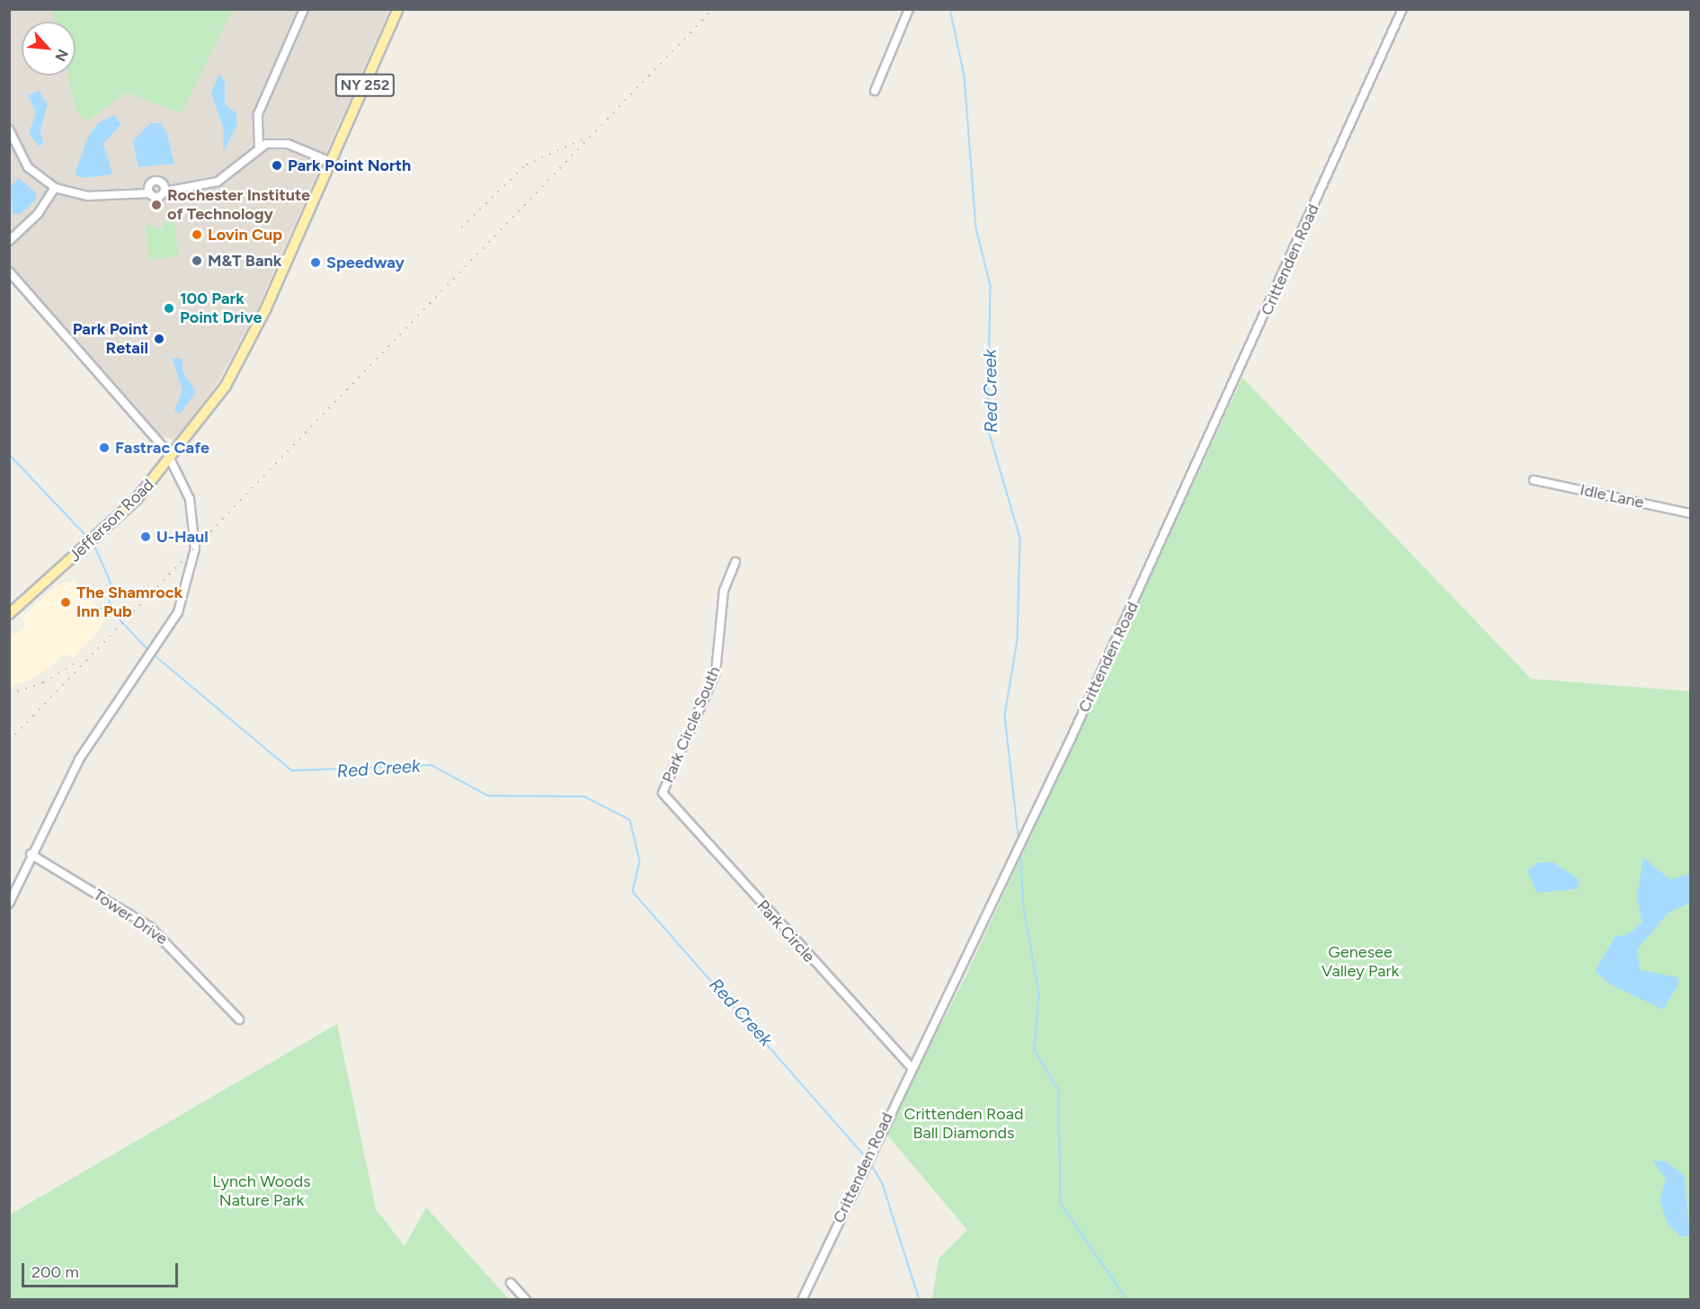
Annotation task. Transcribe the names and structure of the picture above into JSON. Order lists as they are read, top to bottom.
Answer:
{
  "streets": {
    "main road": ["NY 252", "Jefferson Road"],
    "street": [
      "Crittenden Road",
      "Idle Lane",
      "Park Circle South",
      "Tower Drive",
      "Park Circle"
    ]
  },
  "crossings": [
    ["Crittenden Road", "Park Circle"],
    ["Park Circle South", "Park Circle"]
  ],
  "water": ["Red Creek"],
  "parks": ["Genesee Valley Park", "Crittenden Road Ball Diamonds", "Lynch Woods Nature Park"],
  "places": [
    "Park Point North",
    "Rochester Institute of Technology",
    "Lovin Cup",
    "M&T Bank",
    "Speedway",
    "100 Park Point Drive",
    "Park Point Retail",
    "Fastrac Cafe",
    "U-Haul",
    "The Shamrock Inn Pub"
  ],
  "scale_bar": "200 m",
  "north": "bottom right"
}
